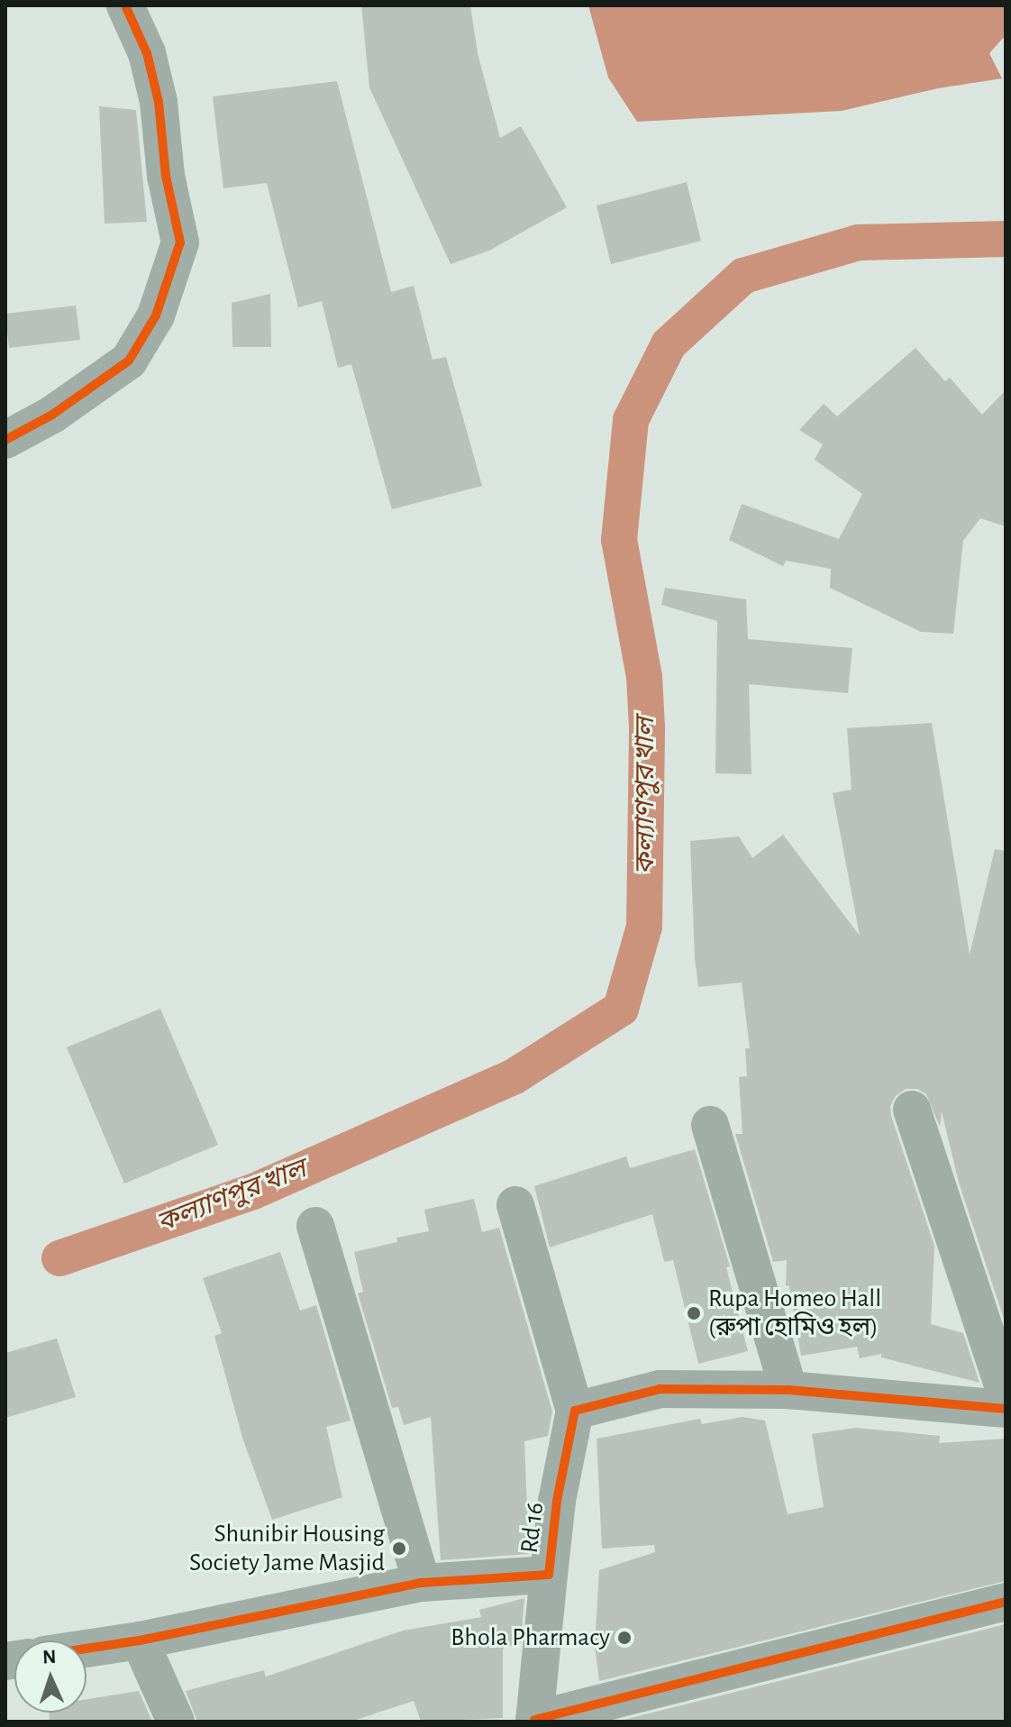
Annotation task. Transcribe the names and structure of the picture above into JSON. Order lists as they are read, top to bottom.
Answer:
{
  "streets": {
    "street": ["Rd 16"]
  },
  "water": ["কল্যাণপুর খাল"],
  "places": ["Rupa Homeo Hall (রুপা হোমিও হল)", "Shunibir Housing Society Jame Masjid", "Bhola Pharmacy"],
  "north": "top"
}
